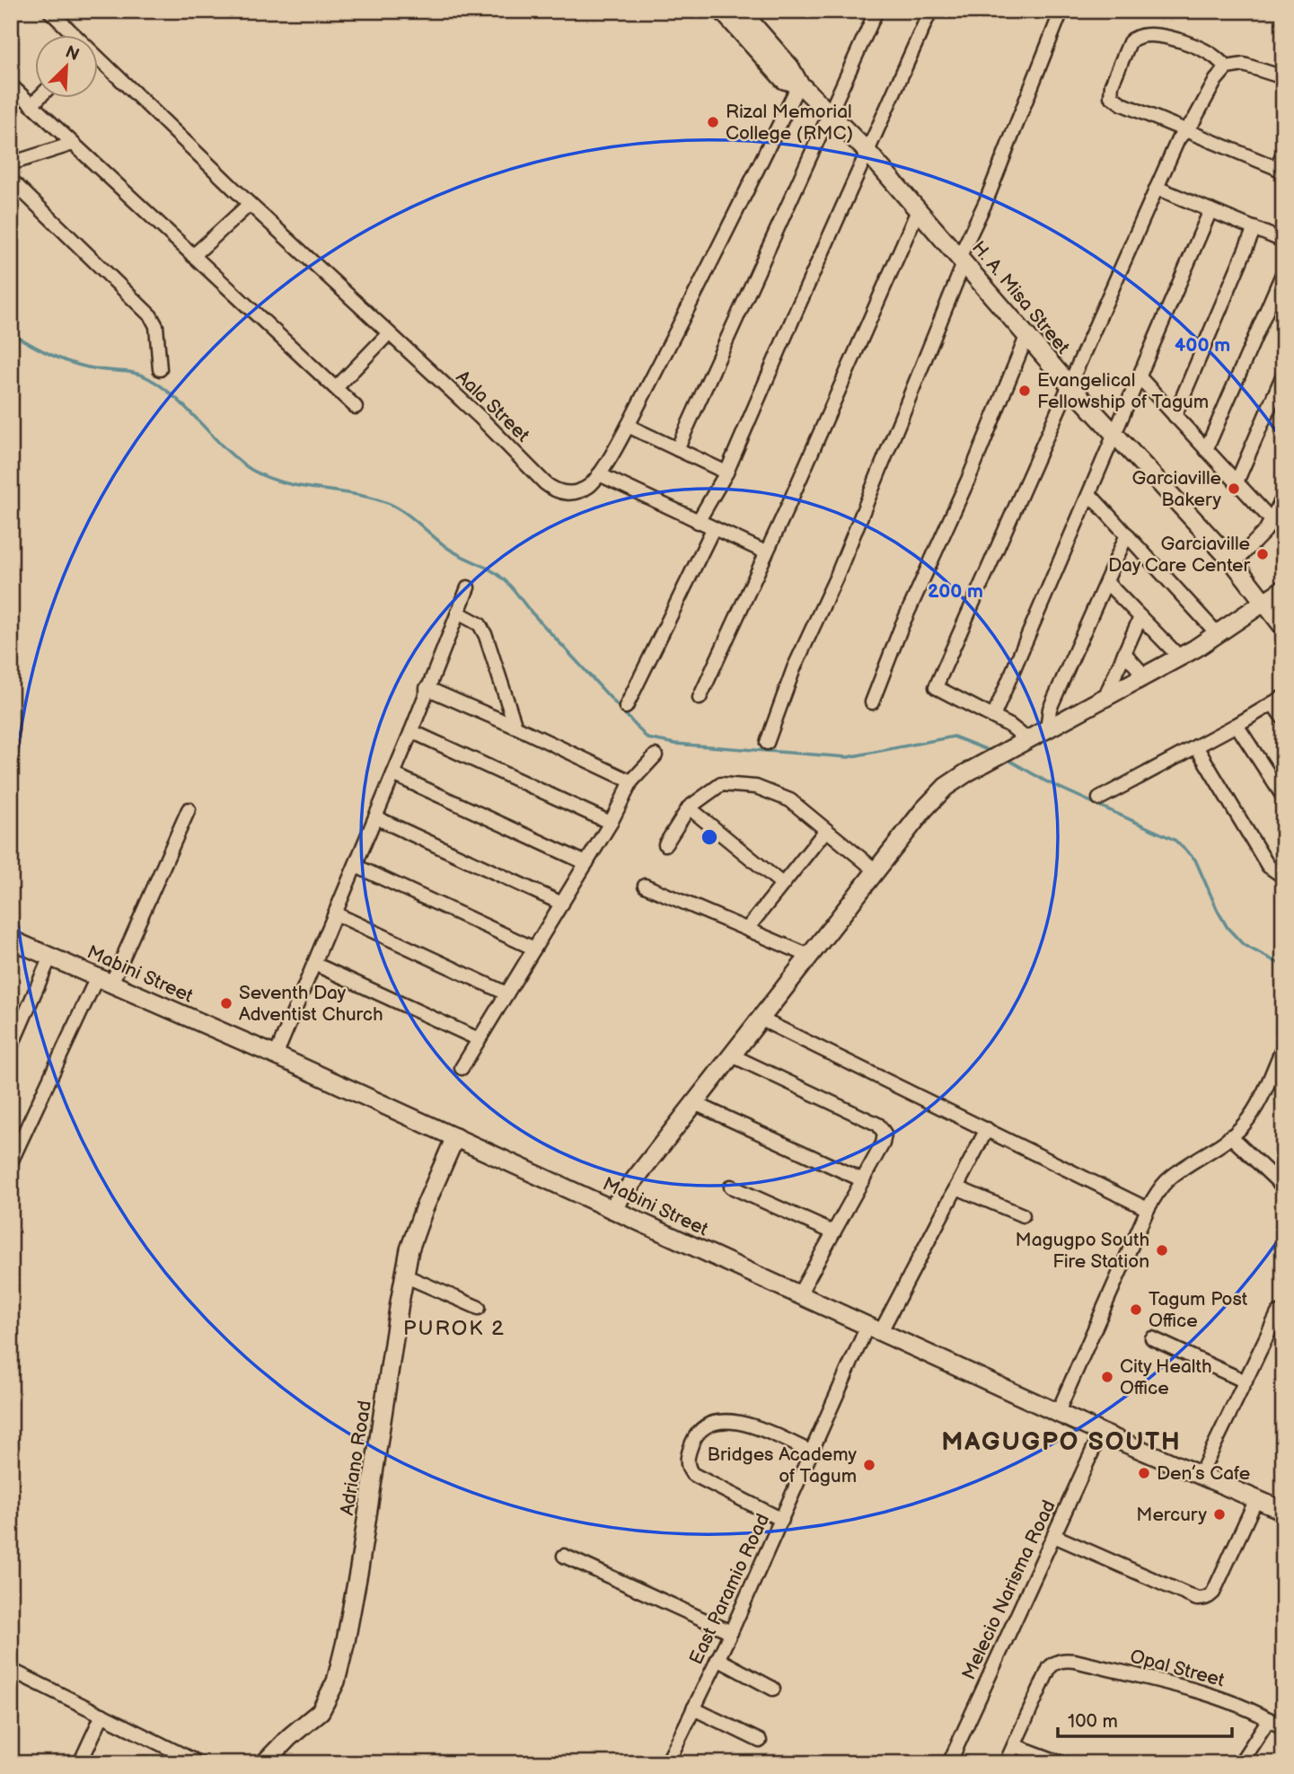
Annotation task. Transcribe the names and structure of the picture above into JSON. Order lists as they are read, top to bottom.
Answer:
{
  "streets": {
    "street": [
      "H. A. Misa Street",
      "Aala Street",
      "Mabini Street",
      "Adriano Road",
      "East Paramio Road",
      "Melecio Narisma Road",
      "Opal Street"
    ]
  },
  "crossings": [
    ["H. A. Misa Street", "Aala Street"],
    ["Mabini Street", "Adriano Road"],
    ["Mabini Street", "East Paramio Road"],
    ["Mabini Street", "Melecio Narisma Road"]
  ],
  "districts": ["PUROK 2", "MAGUGPO SOUTH"],
  "places": [
    "Rizal Memorial College (RMC)",
    "Evangelical Fellowship of Tagum",
    "Garciaville Bakery",
    "Garciaville Day Care Center",
    "Seventh Day Adventist Church",
    "Magugpo South Fire Station",
    "Tagum Post Office",
    "City Health Office",
    "Bridges Academy of Tagum",
    "Den’s Cafe",
    "Mercury"
  ],
  "scale_bar": "100 m",
  "north": "top right",
  "rings": ["400 m", "200 m"]
}
